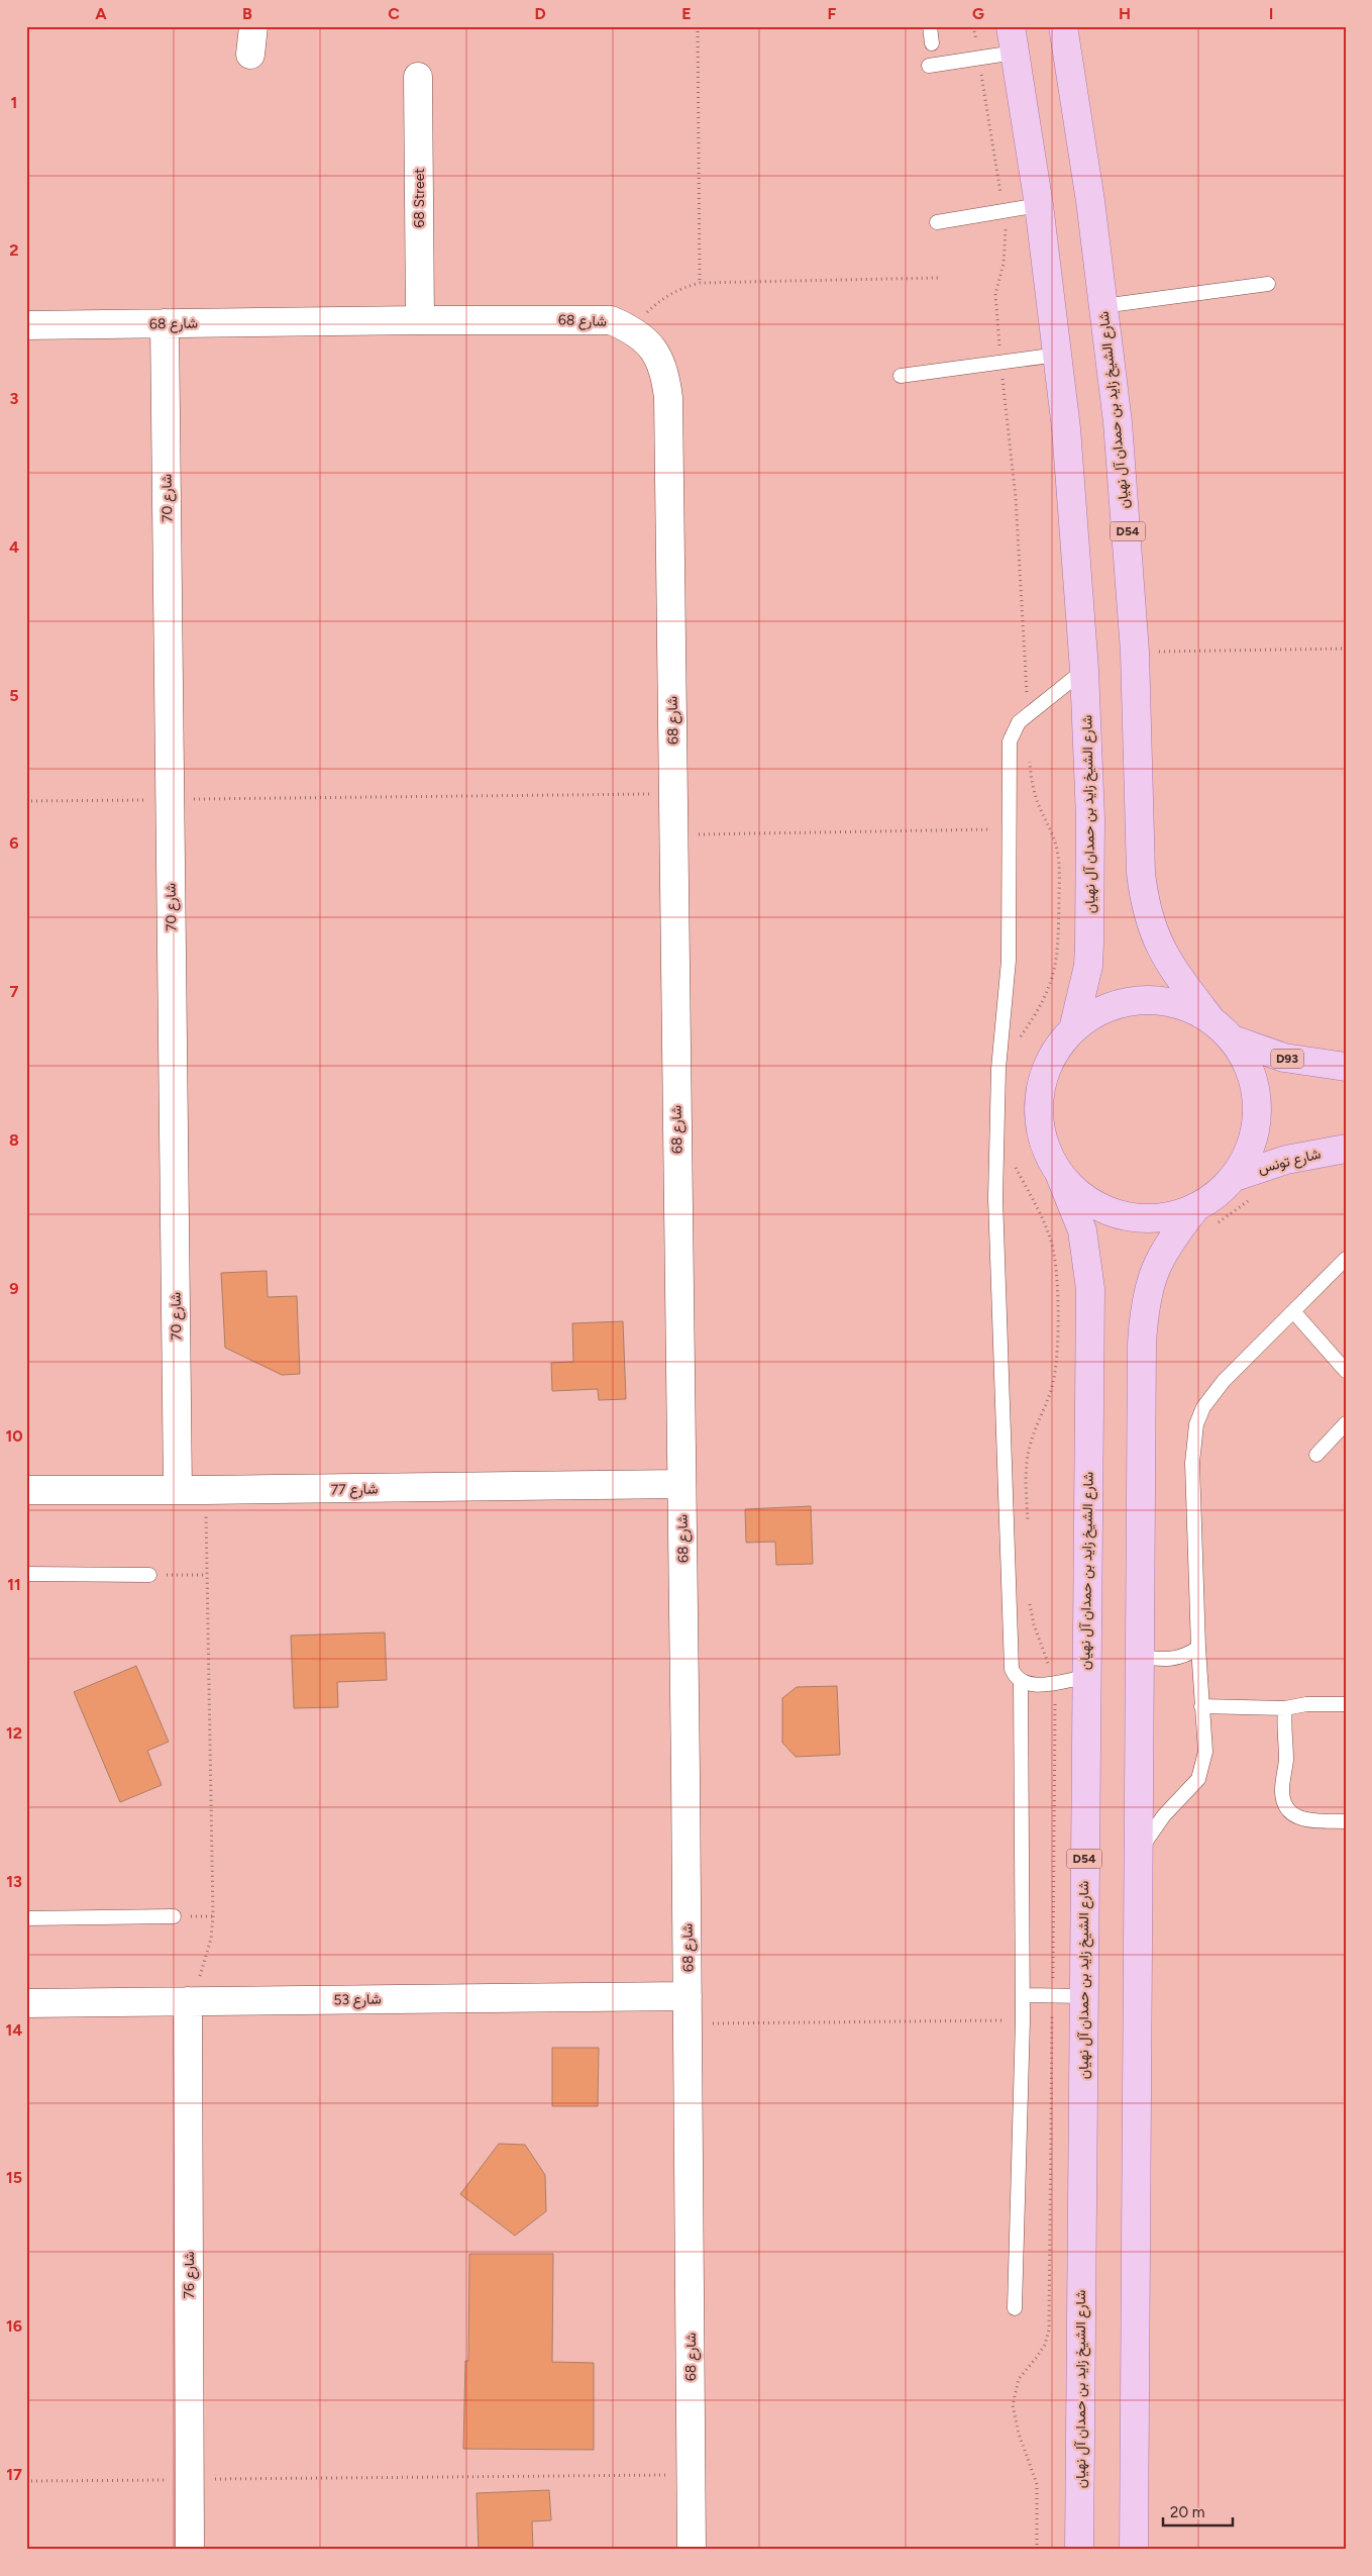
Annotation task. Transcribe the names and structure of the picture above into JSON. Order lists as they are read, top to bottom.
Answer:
{
  "streets": {
    "main road": [
      "شارع الشيخ زايد بن حمدان آل نهيان",
      "D54",
      "D93",
      "شارع تونس"
    ],
    "street": [
      "68 Street",
      "شارع 68",
      "شارع 70",
      "شارع 77",
      "شارع 53",
      "شارع 76"
    ]
  },
  "crossings": [
    ["68 Street", "شارع 68"],
    ["شارع 68", "شارع 70"],
    ["شارع 68", "شارع 77"],
    ["شارع 68", "شارع 53"],
    ["شارع 70", "شارع 77"],
    ["شارع 53", "شارع 76"]
  ],
  "scale_bar": "20 m",
  "grid": {
    "columns": [
      "A",
      "B",
      "C",
      "D",
      "E",
      "F",
      "G",
      "H",
      "I"
    ],
    "rows": [
      "1",
      "2",
      "3",
      "4",
      "5",
      "6",
      "7",
      "8",
      "9",
      "10",
      "11",
      "12",
      "13",
      "14",
      "15",
      "16",
      "17"
    ]
  }
}
